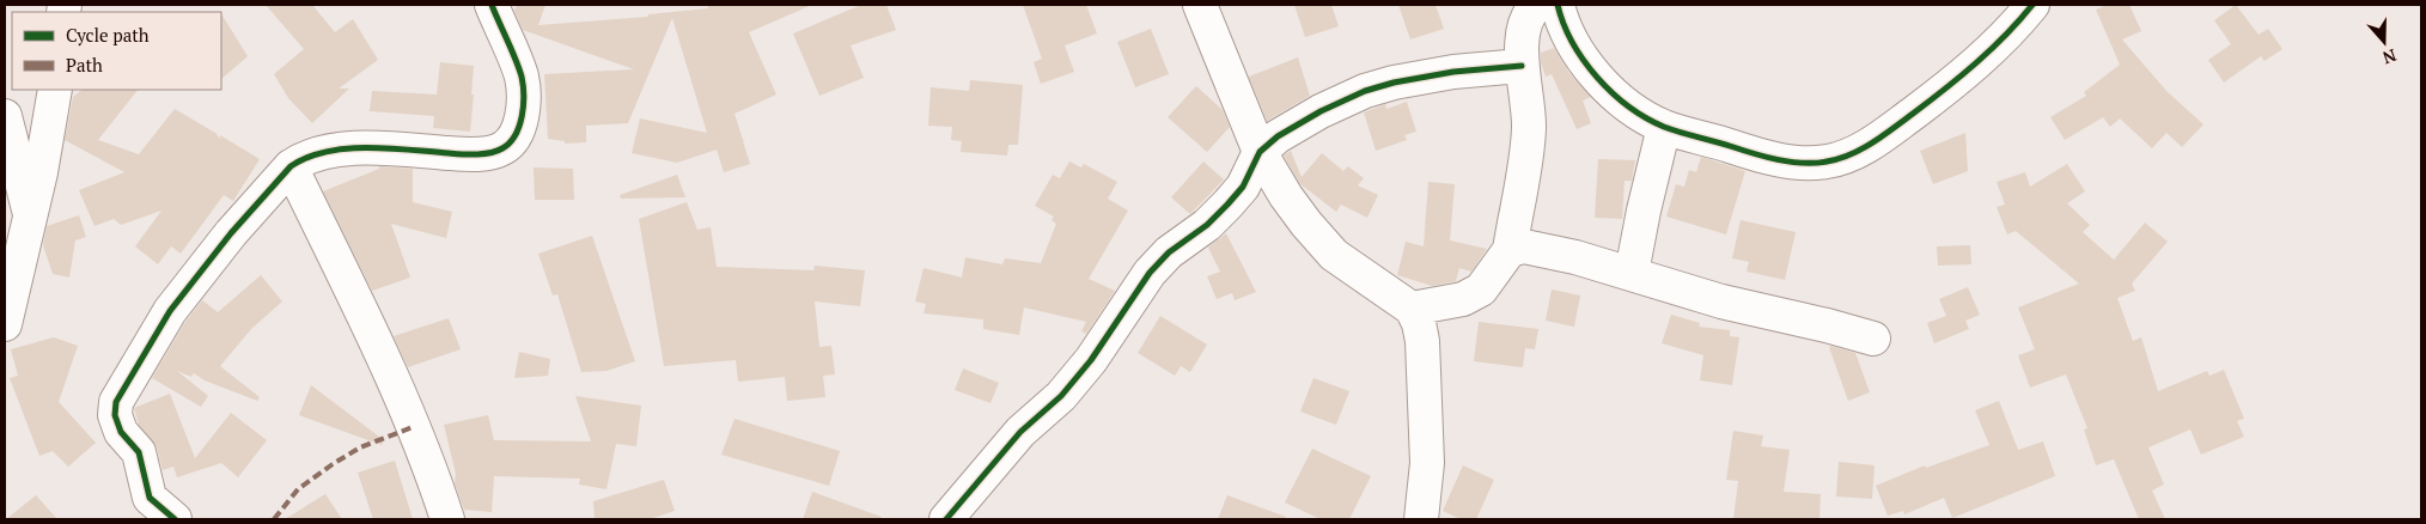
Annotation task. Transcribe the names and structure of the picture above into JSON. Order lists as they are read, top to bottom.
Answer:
{
  "legend": ["Cycle path", "Path"],
  "north": "bottom"
}
